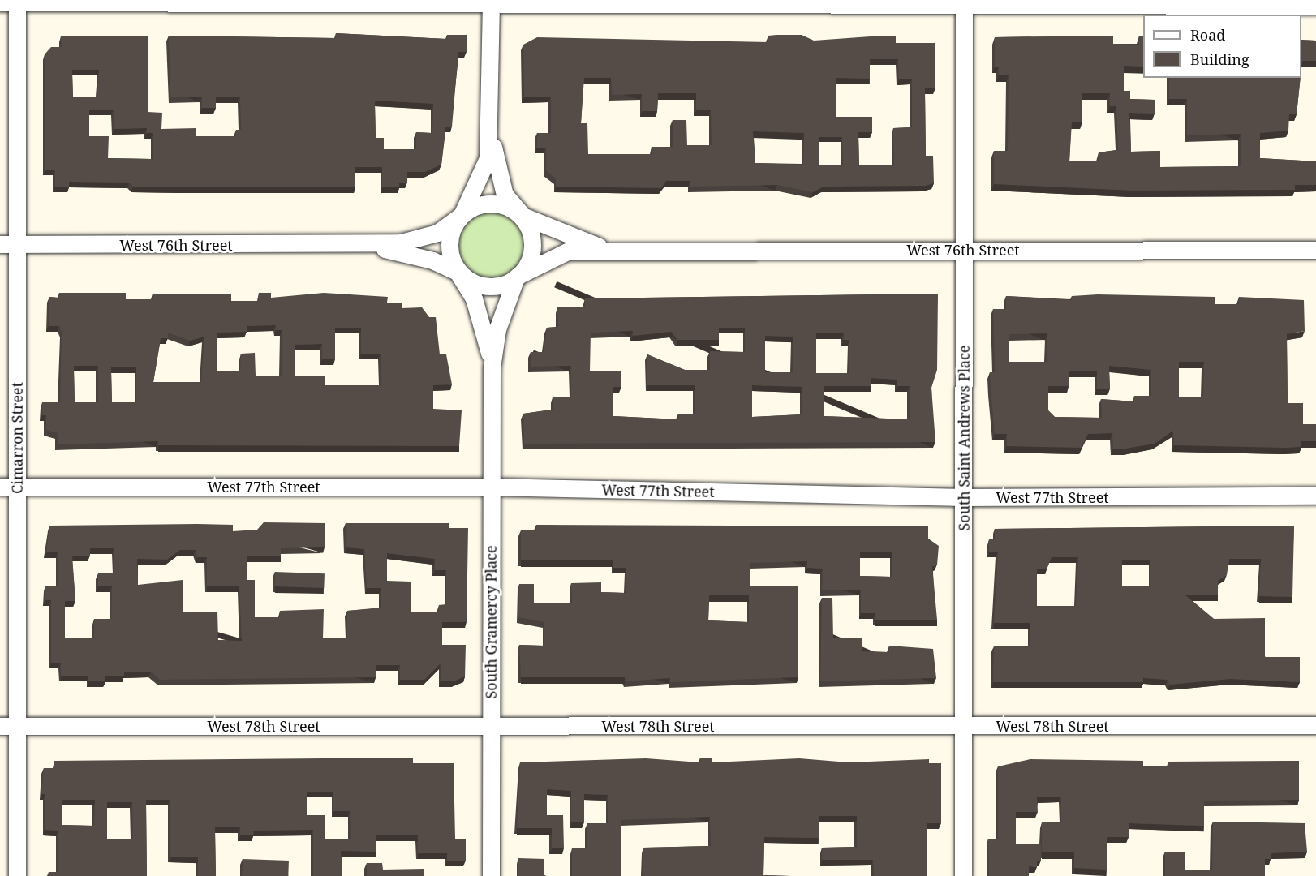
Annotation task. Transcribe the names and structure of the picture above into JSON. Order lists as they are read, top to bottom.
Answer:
{
  "streets": {
    "street": [
      "West 76th Street",
      "Cimarron Street",
      "South Saint Andrews Place",
      "West 77th Street",
      "South Gramercy Place",
      "West 78th Street"
    ]
  },
  "crossings": [
    ["West 76th Street", "Cimarron Street"],
    ["West 76th Street", "South Saint Andrews Place"],
    ["West 76th Street", "South Gramercy Place"],
    ["Cimarron Street", "West 77th Street"],
    ["Cimarron Street", "West 78th Street"],
    ["South Saint Andrews Place", "West 77th Street"],
    ["South Saint Andrews Place", "West 78th Street"],
    ["West 77th Street", "South Gramercy Place"],
    ["South Gramercy Place", "West 78th Street"]
  ],
  "legend": ["Road", "Building"]
}
